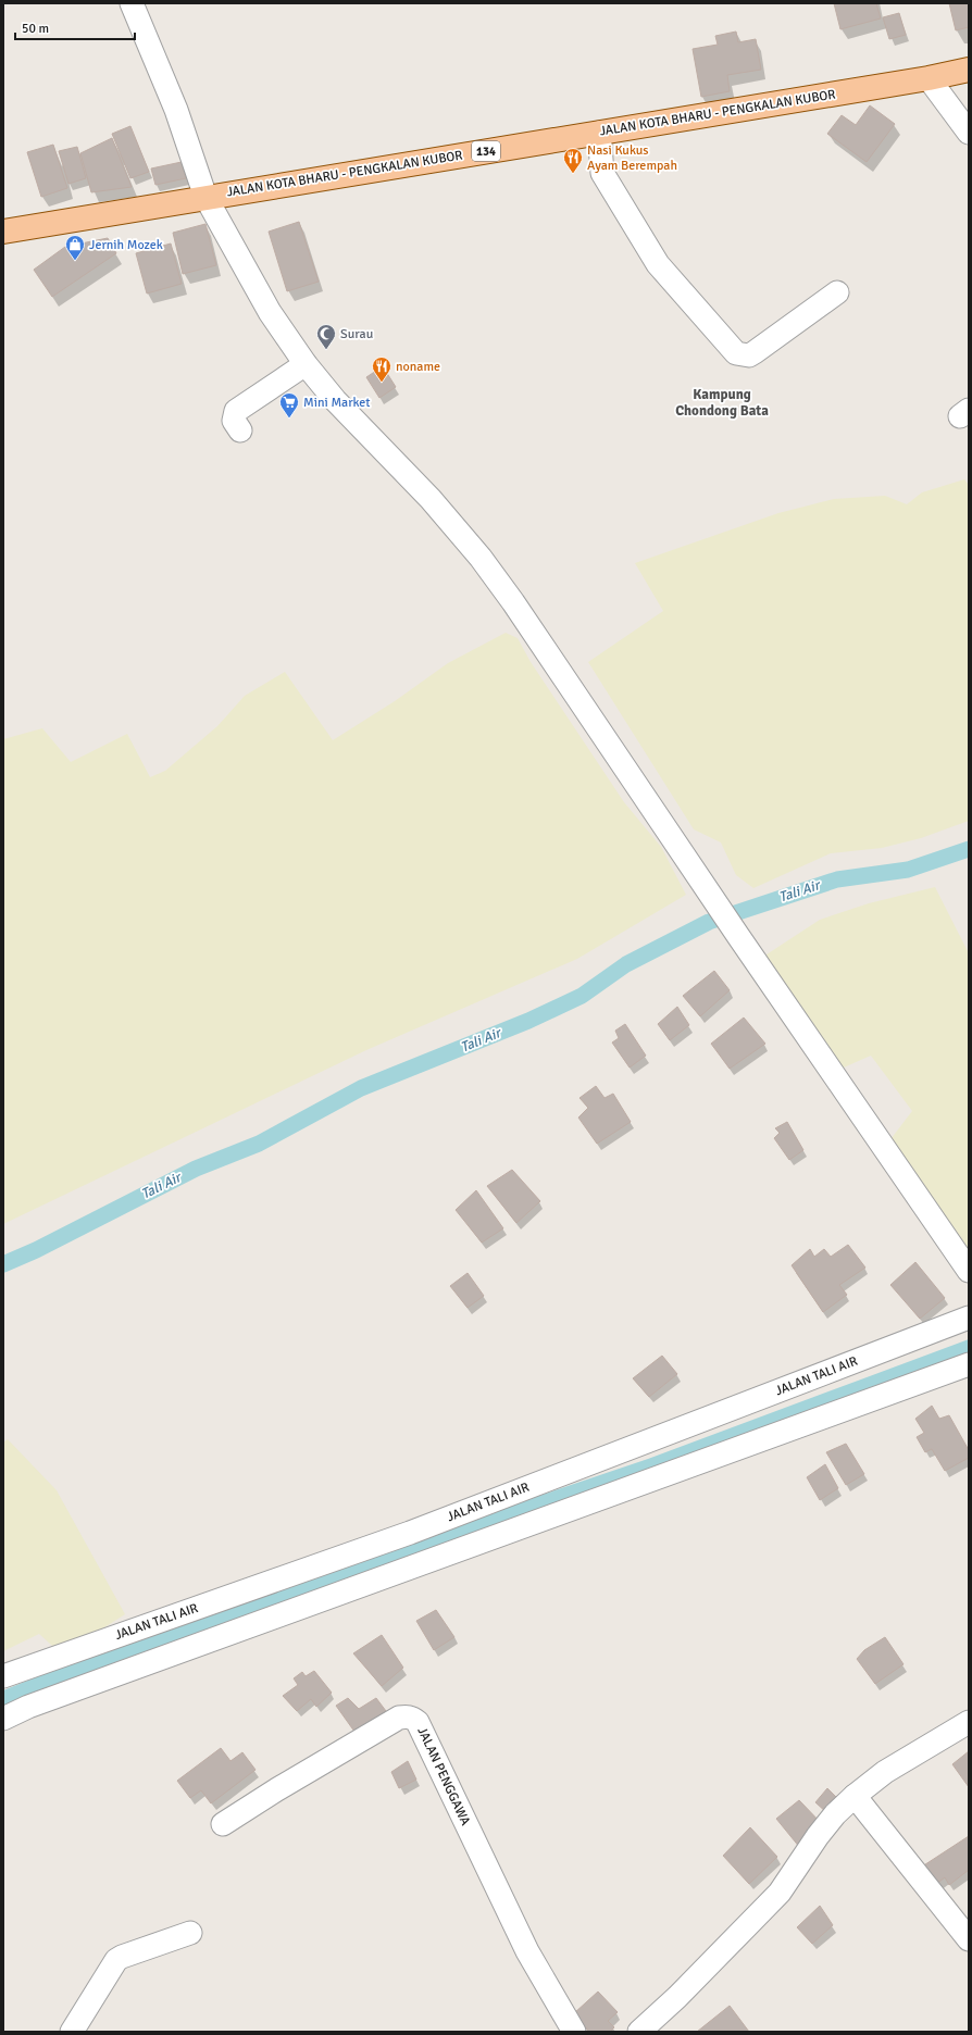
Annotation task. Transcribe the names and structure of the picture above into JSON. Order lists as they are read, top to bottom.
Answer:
{
  "streets": {
    "main road": ["JALAN KOTA BHARU - PENGKALAN KUBOR", "134"],
    "street": ["JALAN TALI AIR", "JALAN PENGGAWA"]
  },
  "districts": ["Kampung Chondong Bata"],
  "water": ["Tali Air"],
  "places": {
    "restaurant": ["Nasi Kukus Ayam Berempah", "noname"],
    "shop": ["Jernih Mozek"],
    "mosque": ["Surau"],
    "supermarket": ["Mini Market"]
  },
  "scale_bar": "50 m"
}
